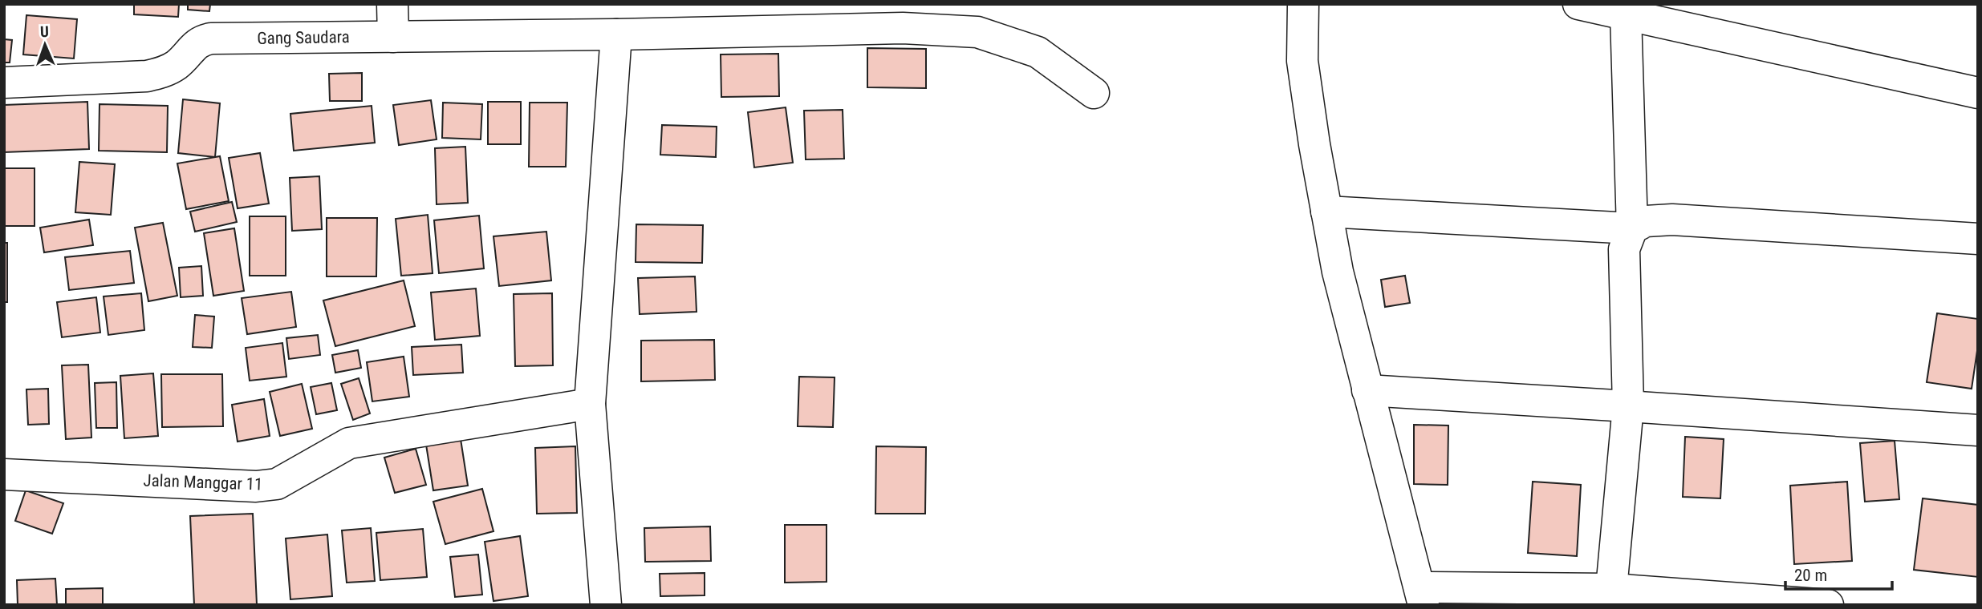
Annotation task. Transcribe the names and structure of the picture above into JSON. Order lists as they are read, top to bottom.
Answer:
{
  "streets": {
    "street": ["Gang Saudara", "Jalan Manggar 11"]
  },
  "scale_bar": "20 m",
  "north": "top"
}
